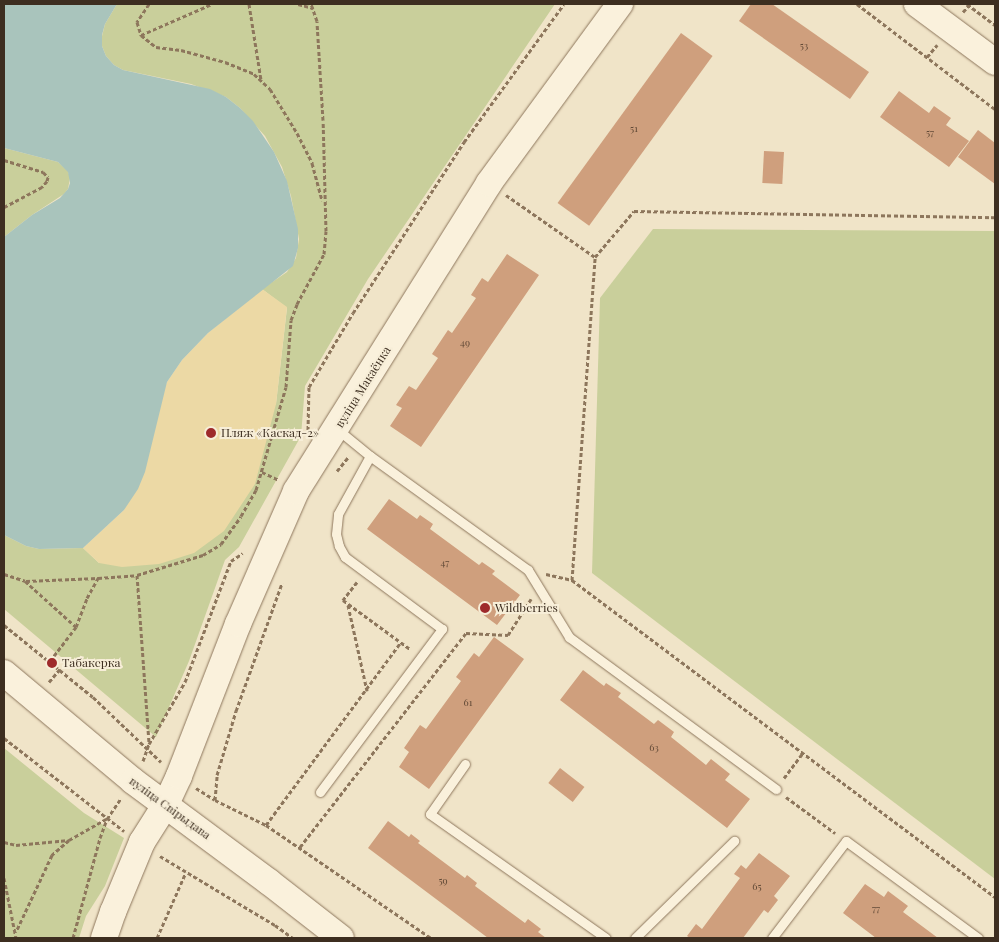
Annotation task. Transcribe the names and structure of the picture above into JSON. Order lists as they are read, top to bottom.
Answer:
{
  "streets": {
    "street": ["вуліца Макаёнка", "вуліца Свірыдава"]
  },
  "crossings": [
    ["вуліца Макаёнка", "вуліца Свірыдава"]
  ],
  "places": ["Пляж «Каскад-2»", "Wildberries", "Табакерка"],
  "house_numbers": [
    "53",
    "51",
    "57",
    "49",
    "47",
    "61",
    "63",
    "59",
    "65",
    "77"
  ]
}
